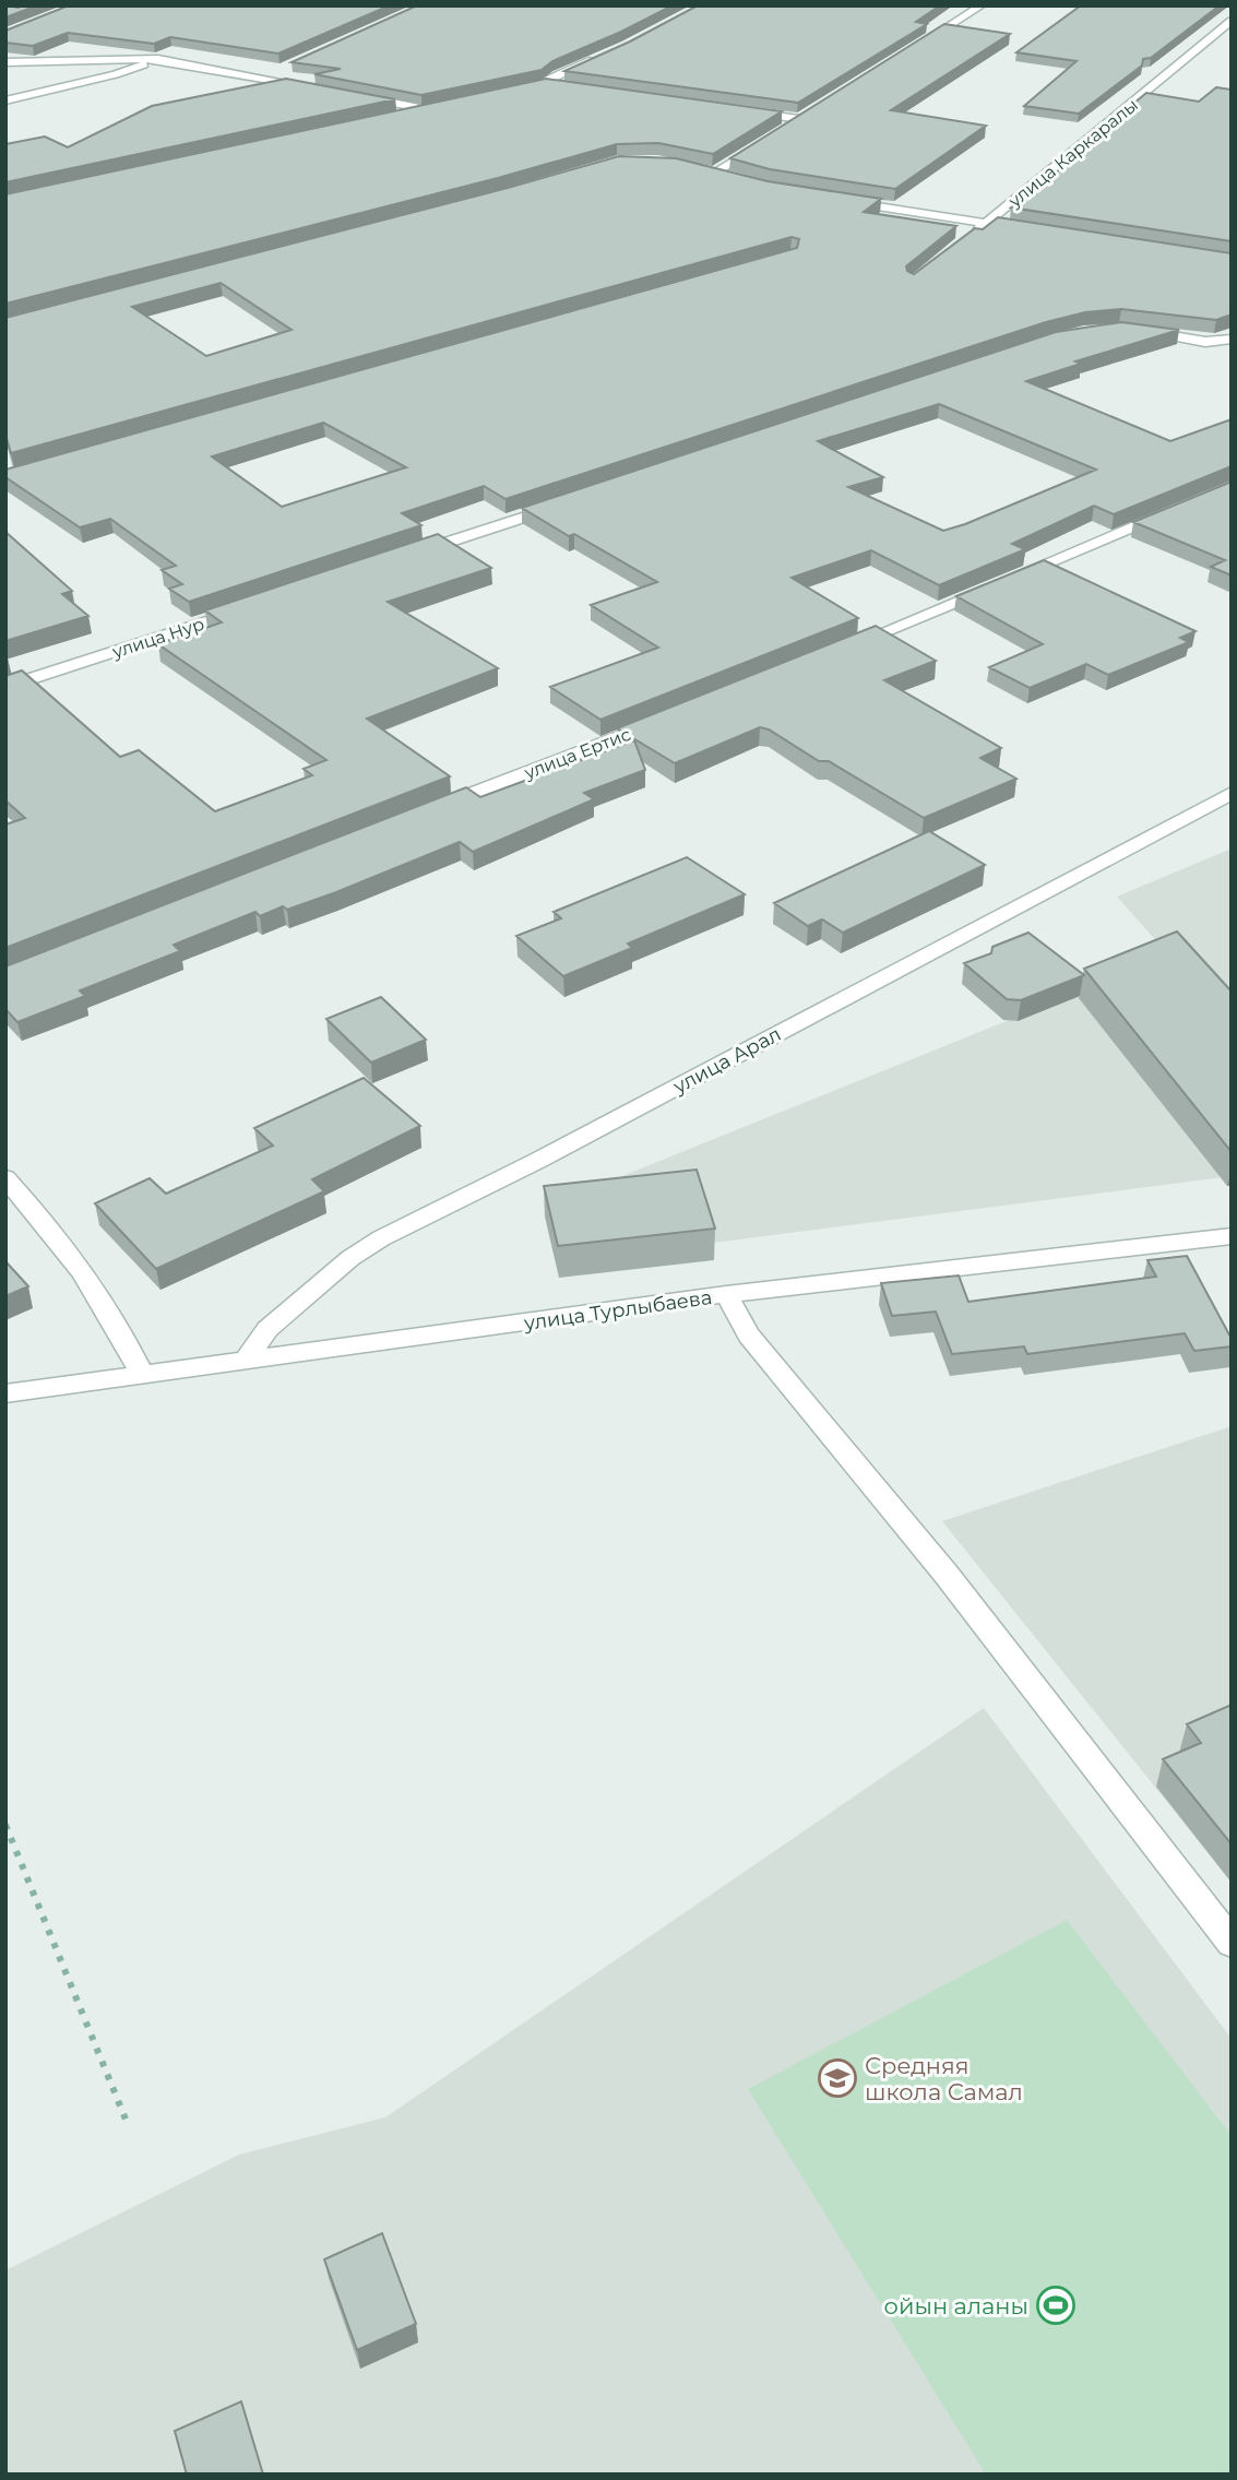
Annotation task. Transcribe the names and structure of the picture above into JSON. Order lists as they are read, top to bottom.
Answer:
{
  "streets": {
    "street": [
      "улица Каркаралы",
      "улица Нур",
      "улица Ертис",
      "улица Арал",
      "улица Турлыбаева"
    ]
  },
  "crossings": [
    ["улица Арал", "улица Турлыбаева"]
  ],
  "places": {
    "school or university": ["Средняя школа Самал"],
    "sports": ["ойын аланы"]
  }
}
